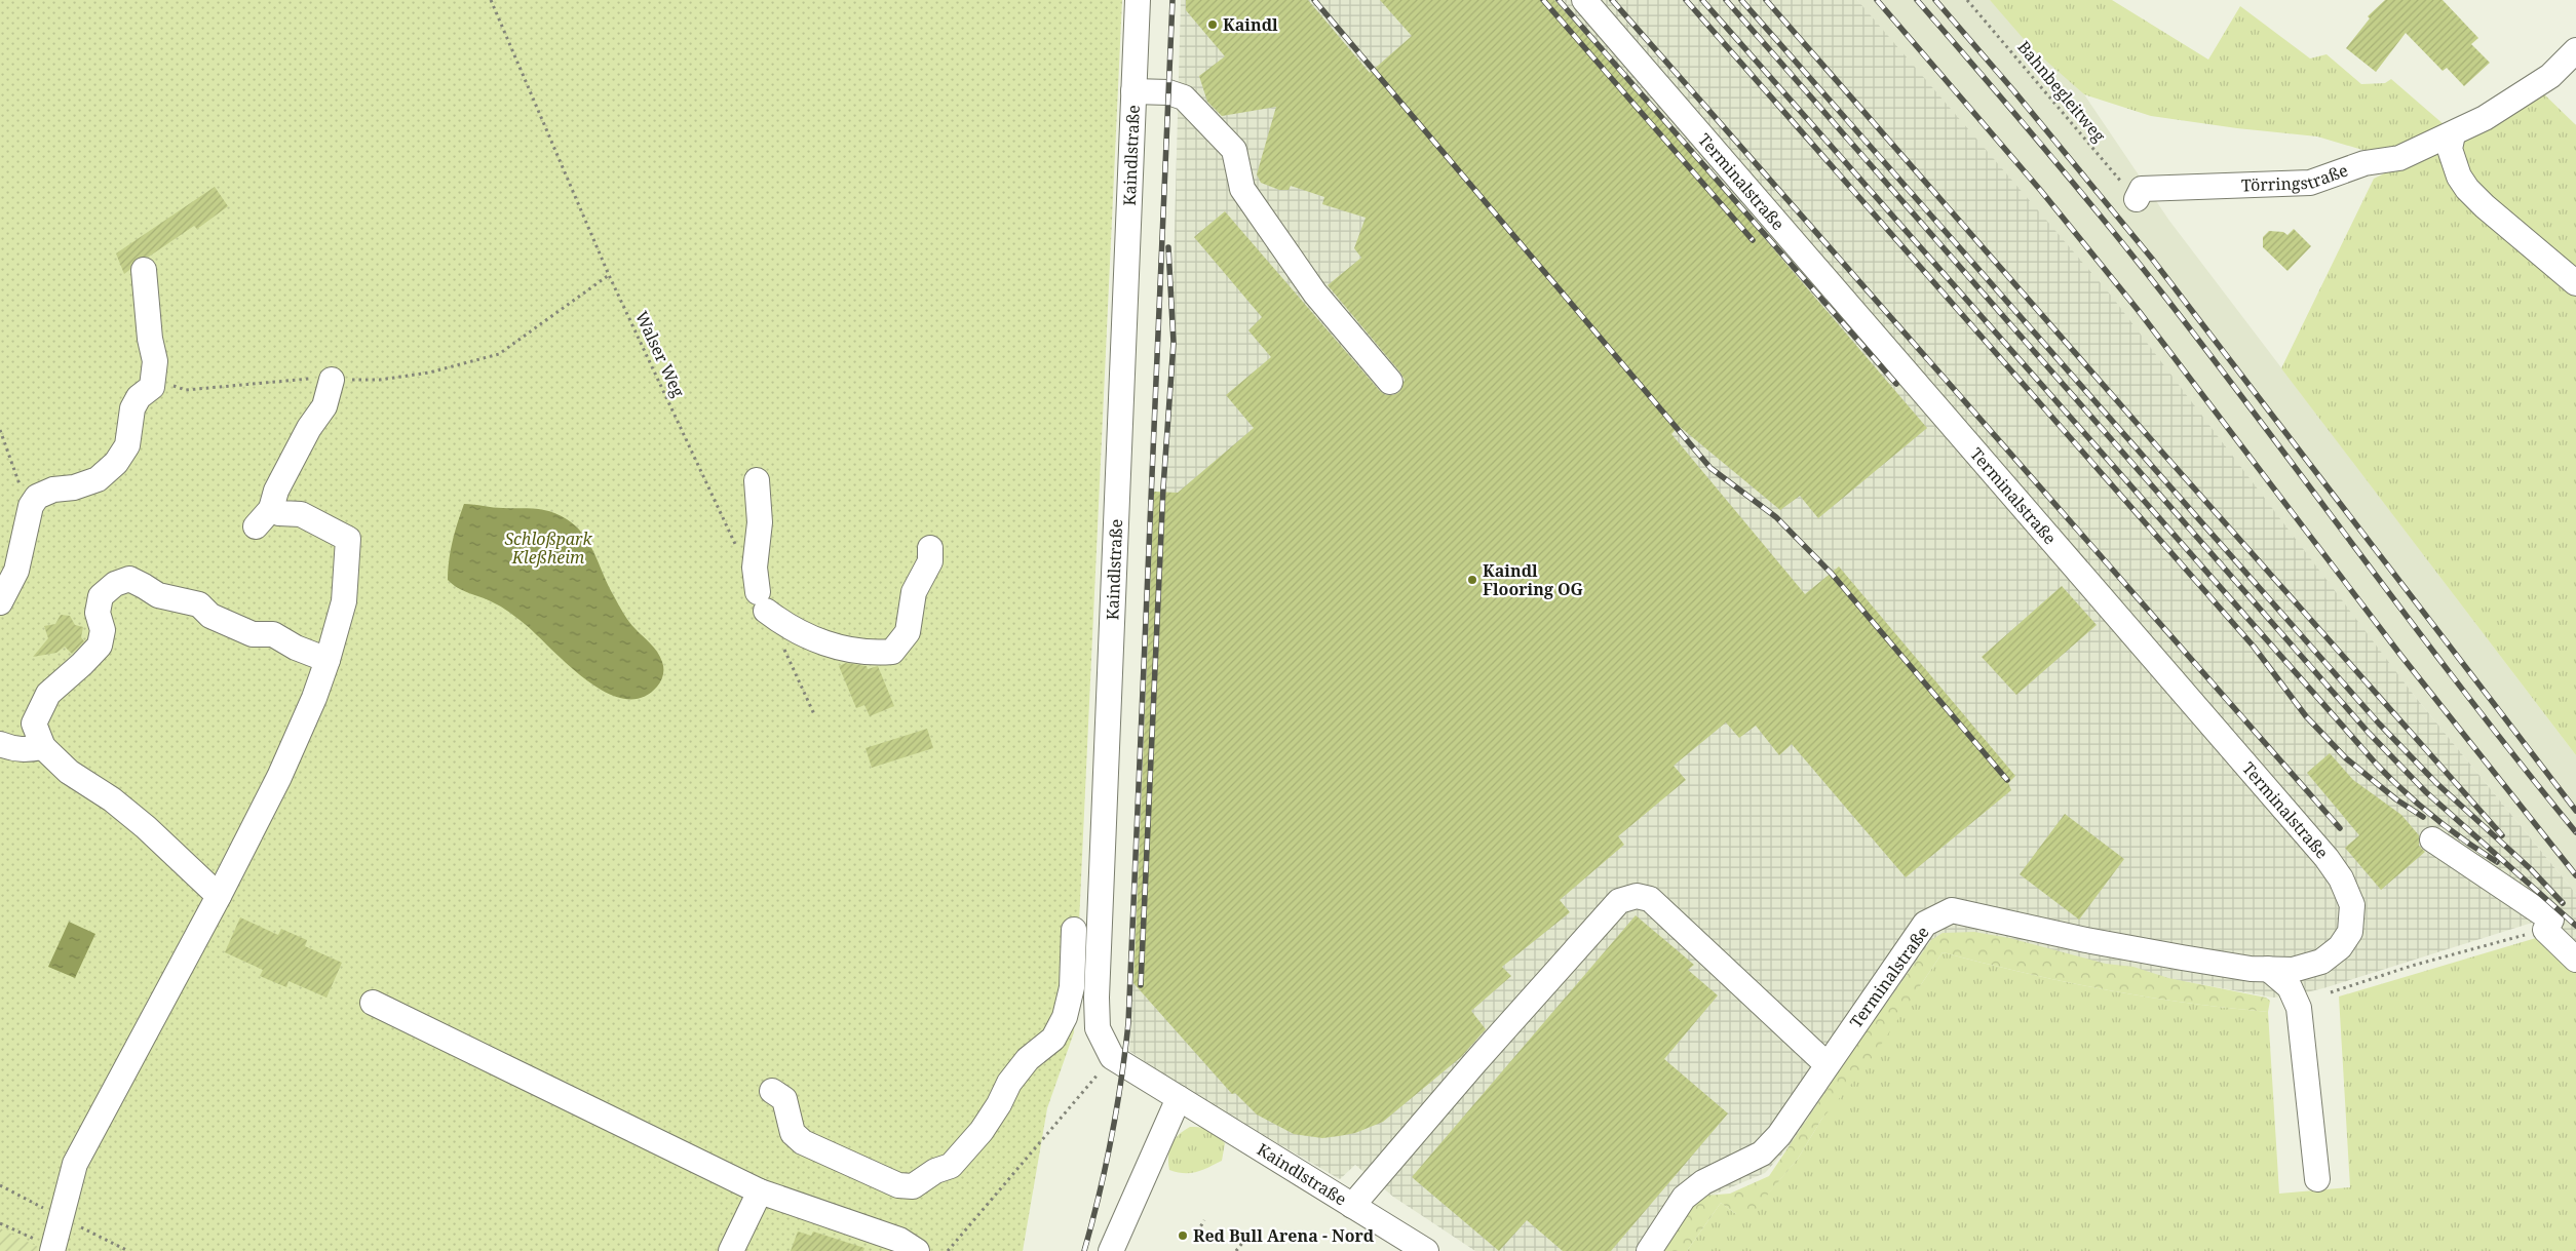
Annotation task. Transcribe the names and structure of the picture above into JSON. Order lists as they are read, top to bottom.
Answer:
{
  "streets": {
    "street": ["Kaindlstraße", "Törringstraße", "Terminalstraße"],
    "path": ["Bahnbegleitweg", "Walser Weg"]
  },
  "crossings": [
    ["Bahnbegleitweg", "Törringstraße"]
  ],
  "parks": ["Schloßpark Kleßheim"],
  "places": ["Kaindl", "Kaindl Flooring OG", "Red Bull Arena - Nord"]
}
